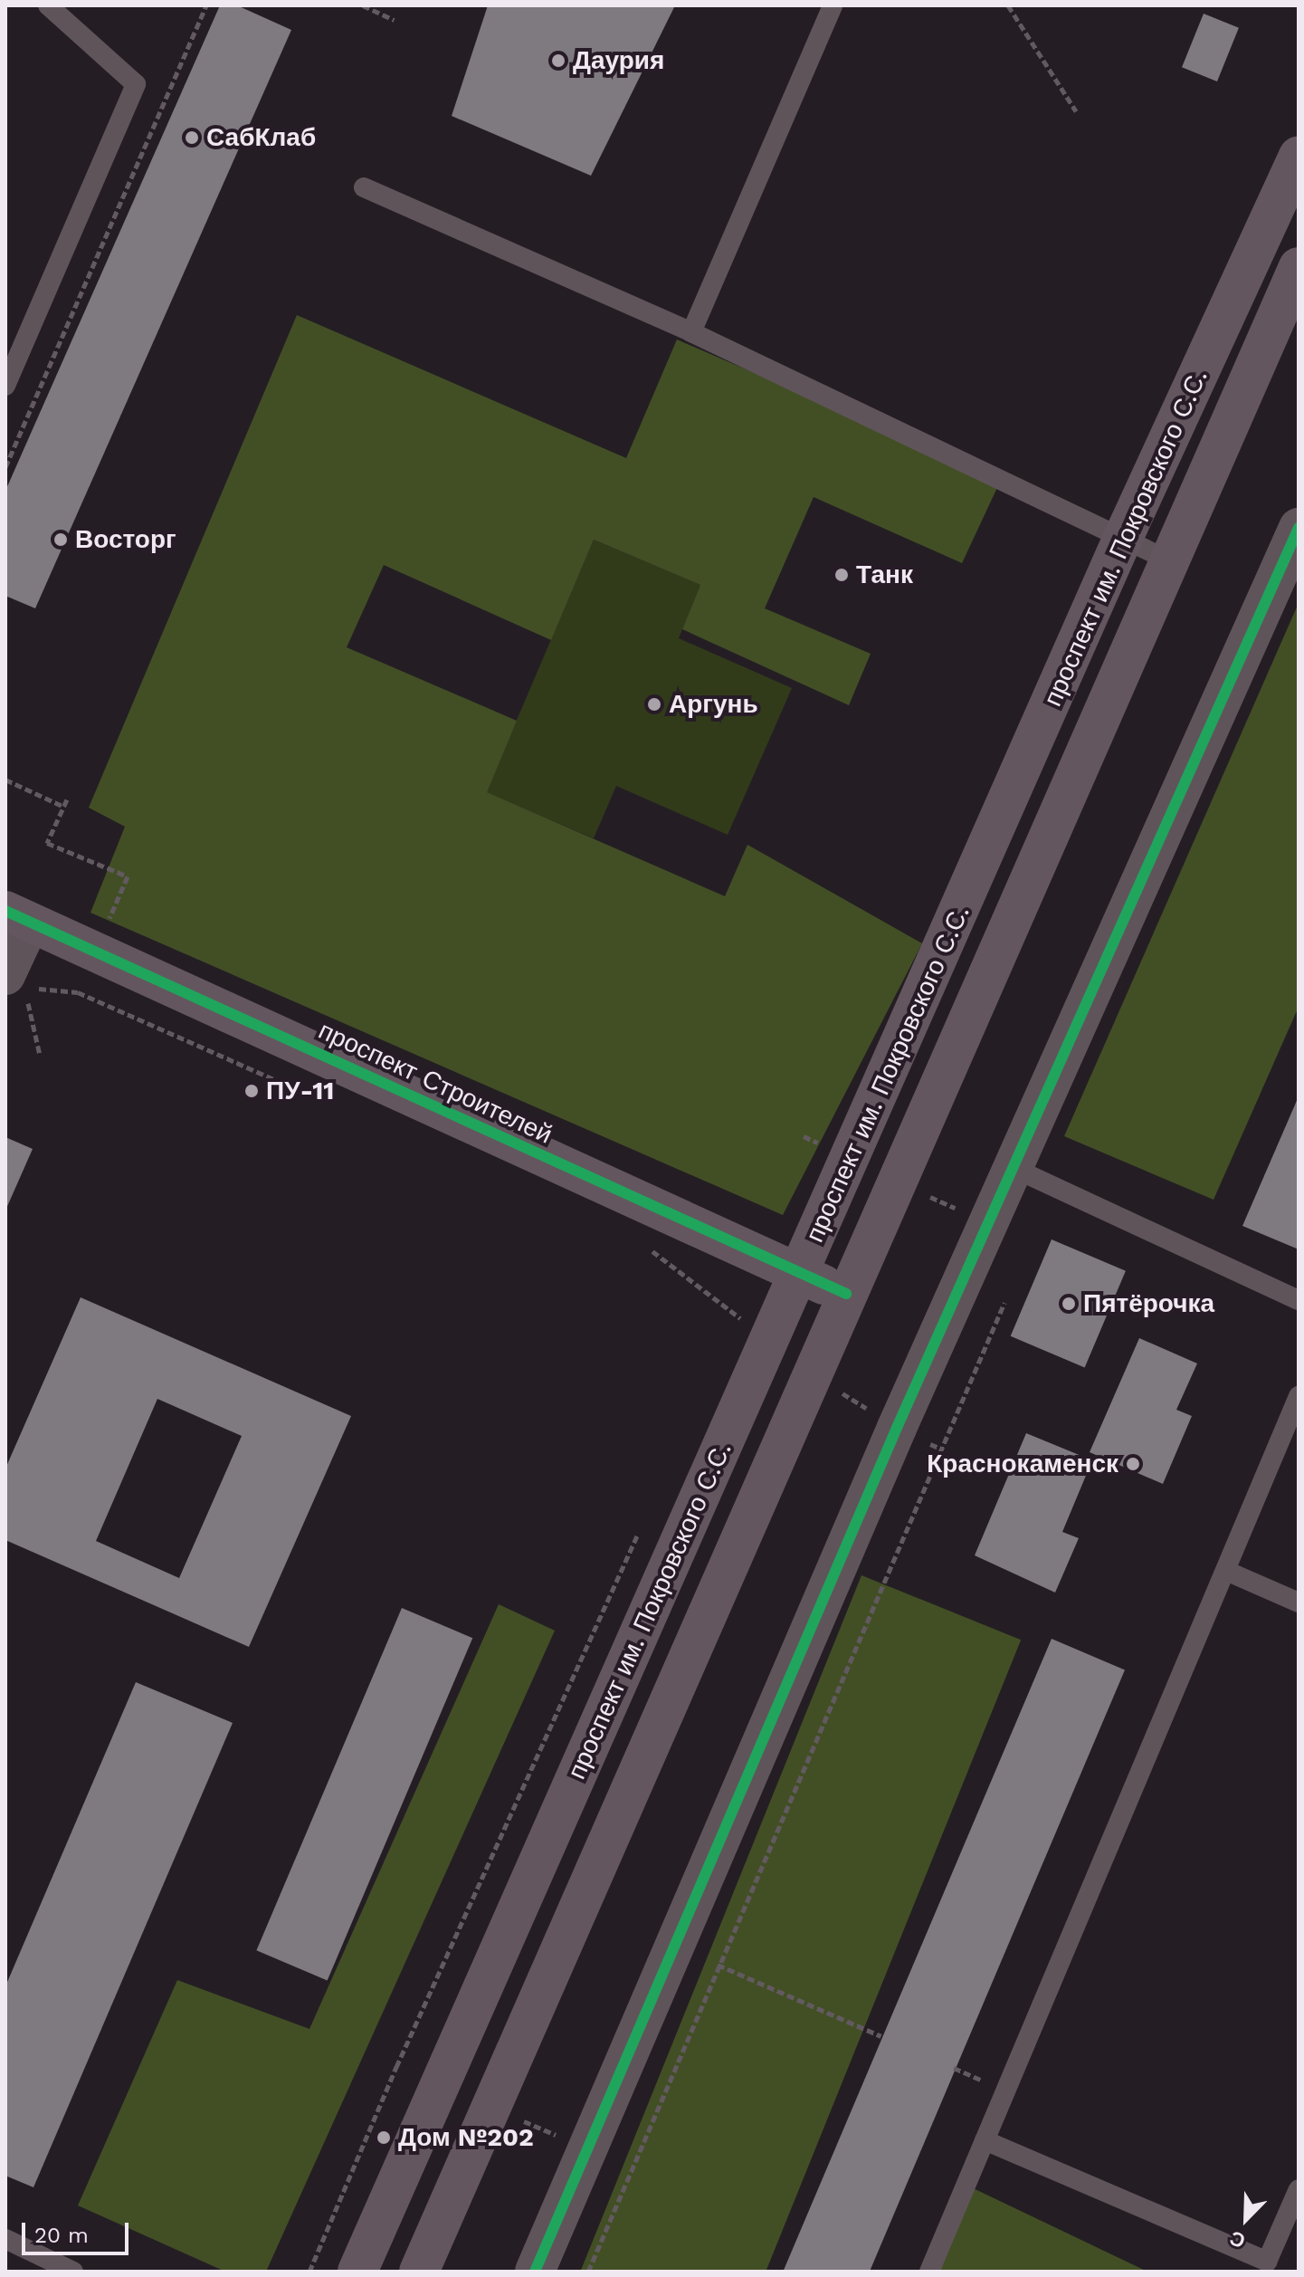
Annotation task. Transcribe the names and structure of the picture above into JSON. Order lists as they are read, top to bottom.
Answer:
{
  "streets": {
    "main road": ["проспект им. Покровского С.С.", "проспект Строителей"]
  },
  "crossings": [
    ["проспект им. Покровского С.С.", "проспект Строителей"]
  ],
  "places": [
    "Даурия",
    "СабКлаб",
    "Восторг",
    "Танк",
    "Аргунь",
    "ПУ-11",
    "Пятёрочка",
    "Краснокаменск",
    "Дом №202"
  ],
  "scale_bar": "20 m",
  "north": "bottom left"
}
